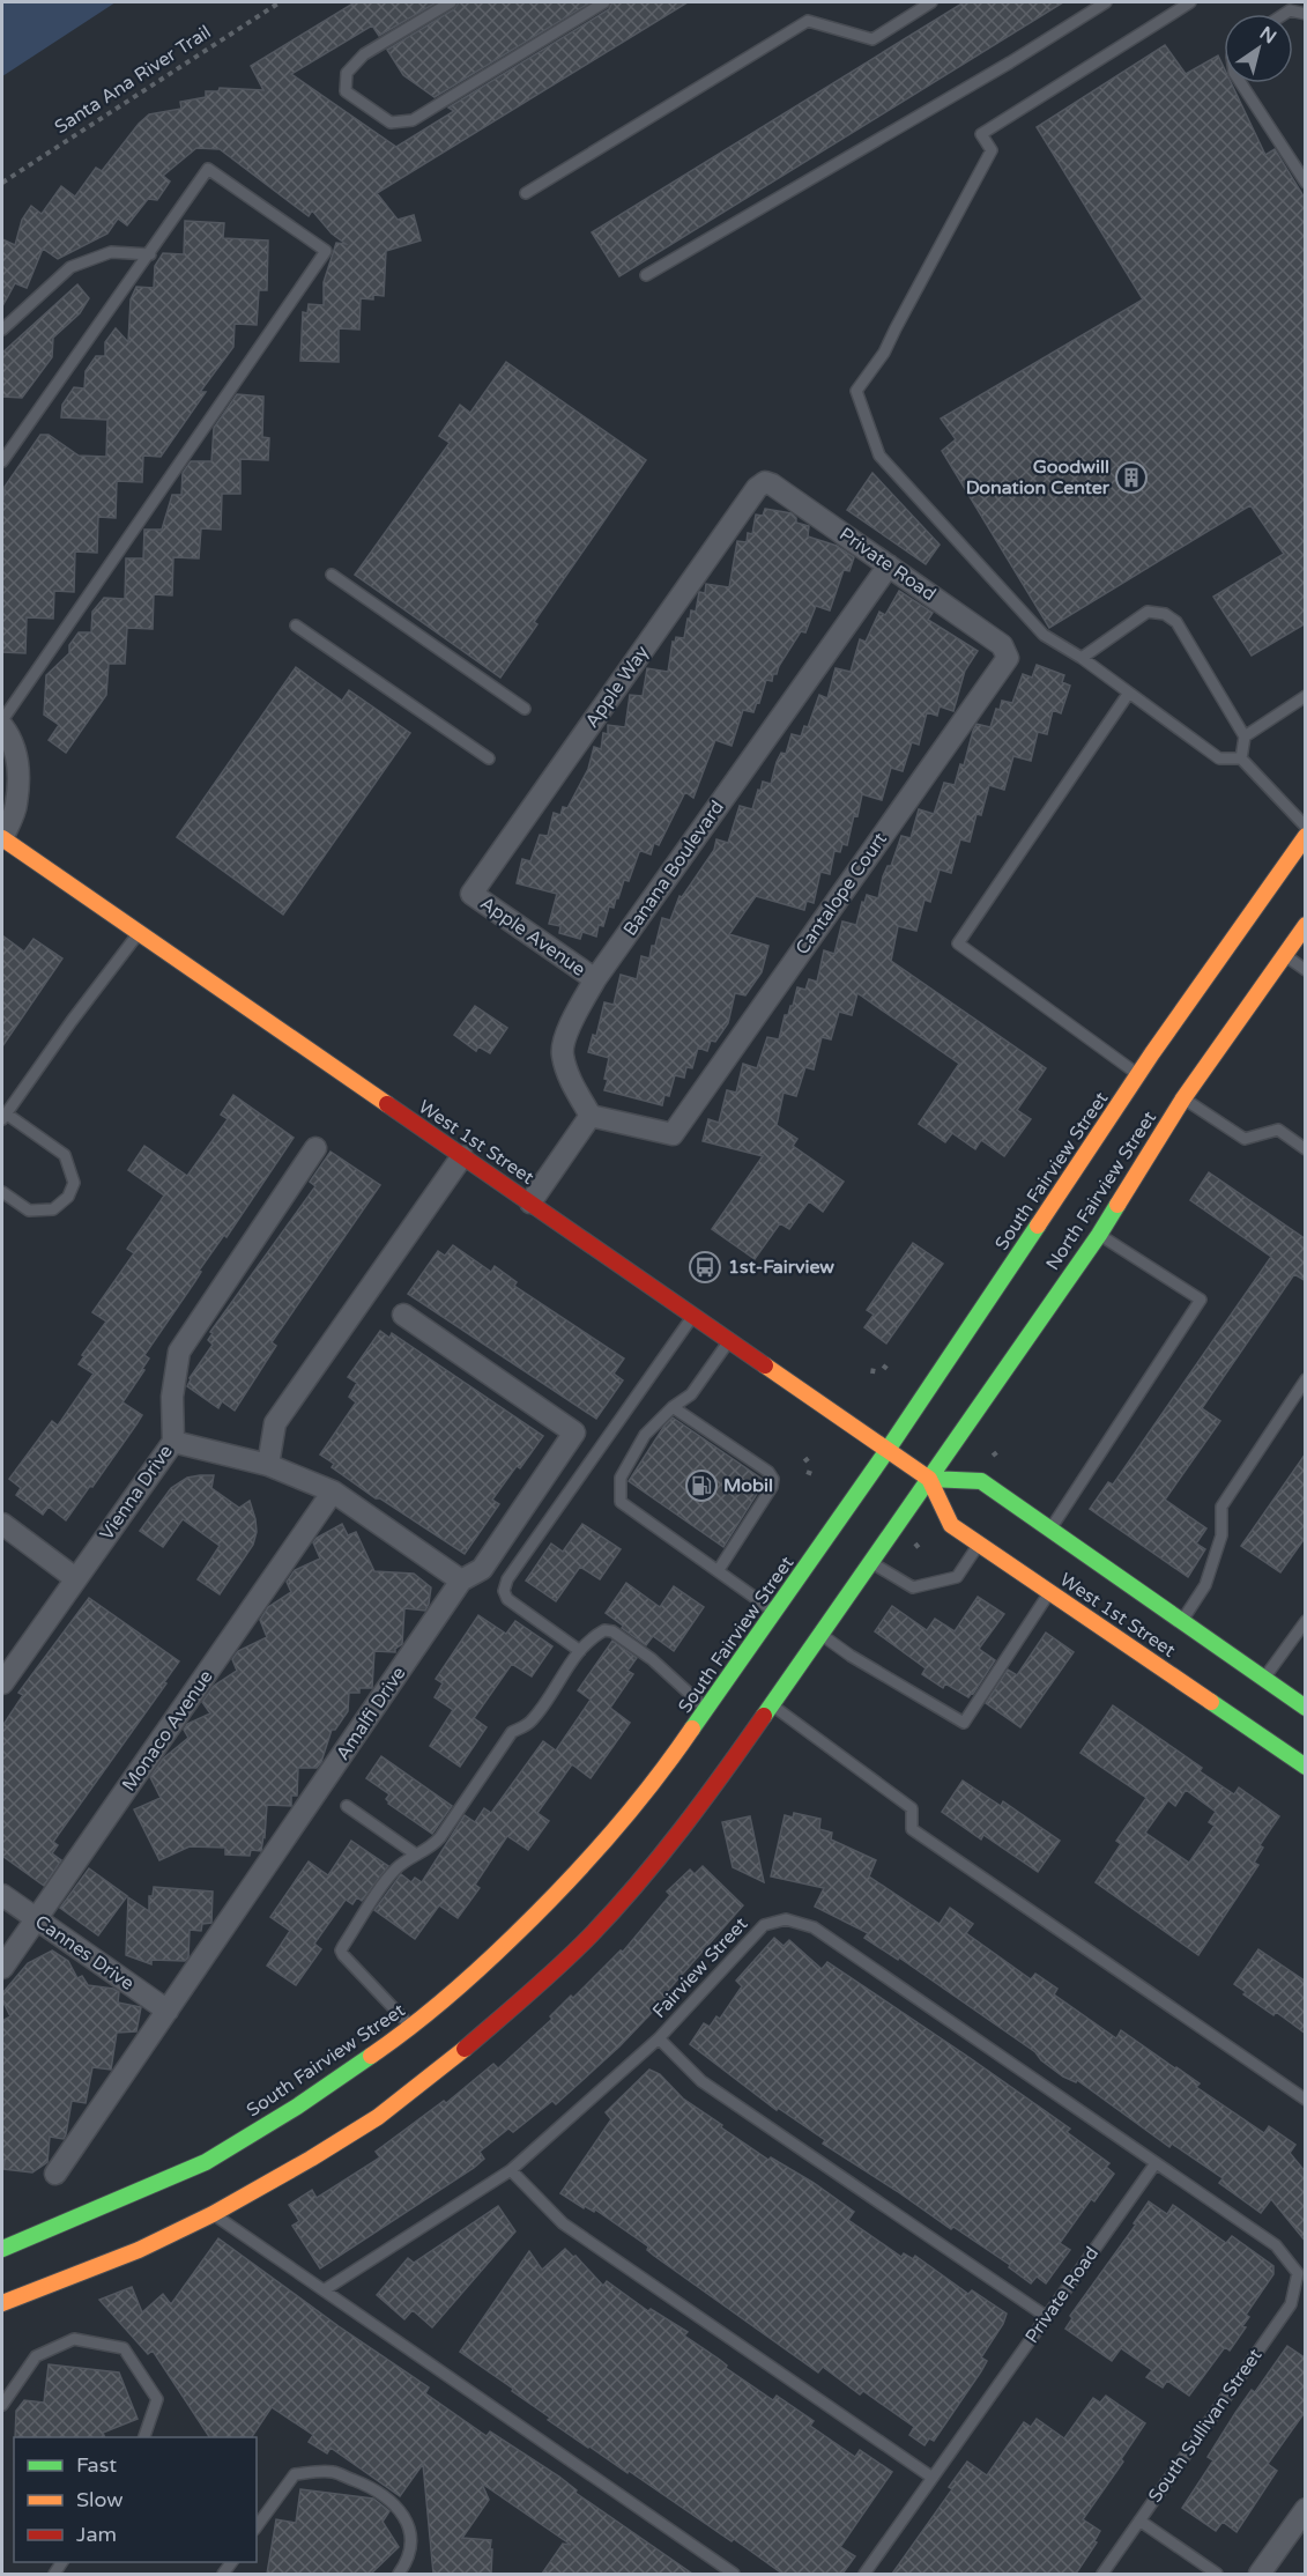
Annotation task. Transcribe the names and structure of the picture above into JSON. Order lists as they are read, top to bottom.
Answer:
{
  "streets": {
    "main road": ["West 1st Street", "South Fairview Street", "North Fairview Street"],
    "street": [
      "Private Road",
      "Apple Way",
      "Banana Boulevard",
      "Cantalope Court",
      "Apple Avenue",
      "Vienna Drive",
      "Amalfi Drive",
      "Monaco Avenue",
      "Cannes Drive"
    ],
    "lane": ["Fairview Street", "South Sullivan Street"],
    "path": ["Santa Ana River Trail"]
  },
  "crossings": [
    ["Private Road", "Apple Way"],
    ["Private Road", "Banana Boulevard"],
    ["Private Road", "Cantalope Court"],
    ["Private Road", "Fairview Street"],
    ["Private Road", "South Sullivan Street"],
    ["Apple Way", "Apple Avenue"],
    ["Banana Boulevard", "Cantalope Court"],
    ["Banana Boulevard", "Apple Avenue"],
    ["West 1st Street", "South Fairview Street"],
    ["West 1st Street", "North Fairview Street"],
    ["Amalfi Drive", "Cannes Drive"],
    ["Monaco Avenue", "Cannes Drive"],
    ["Fairview Street", "South Sullivan Street"]
  ],
  "places": {
    "building": ["Goodwill Donation Center"],
    "bus stop": ["1st-Fairview"],
    "fuel station": ["Mobil"]
  },
  "legend": ["Fast", "Slow", "Jam"],
  "north": "top right"
}
